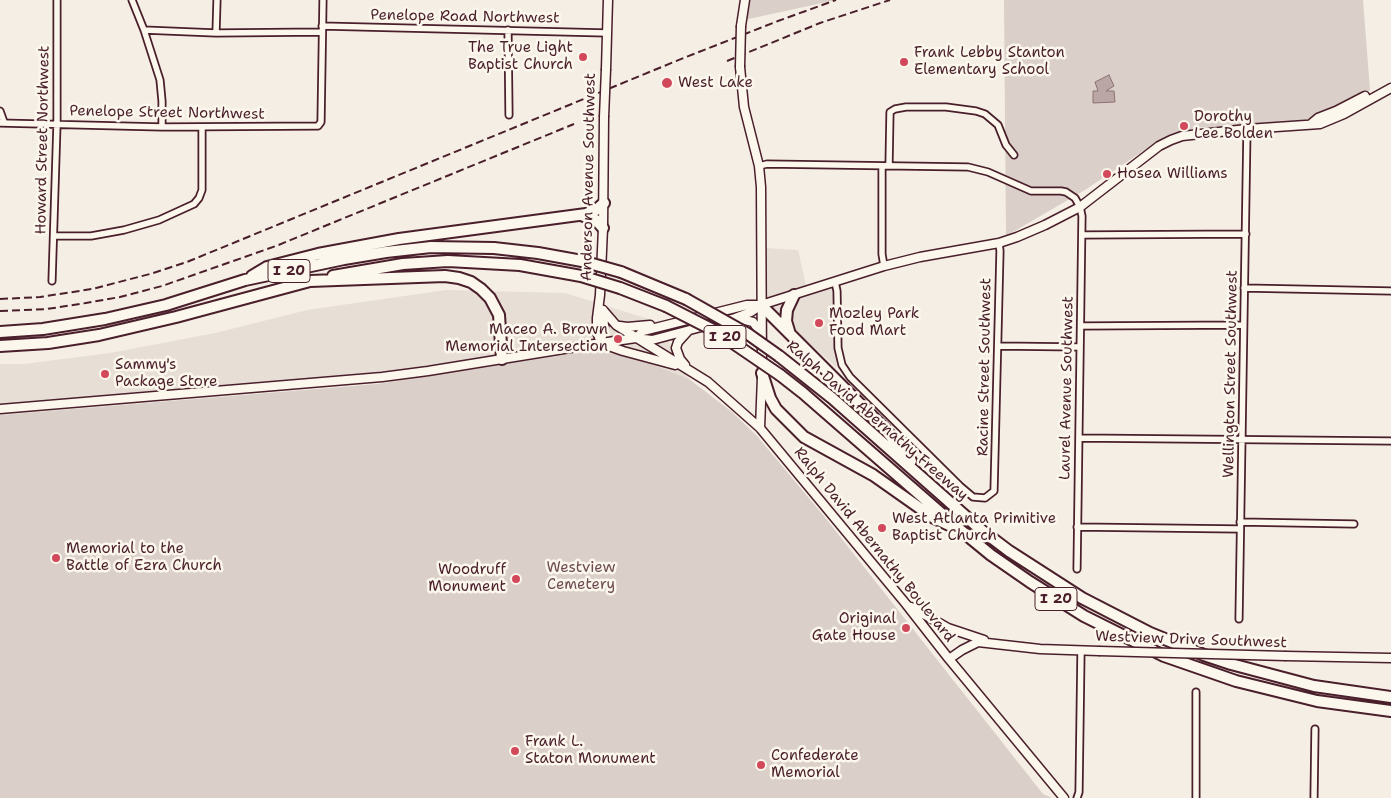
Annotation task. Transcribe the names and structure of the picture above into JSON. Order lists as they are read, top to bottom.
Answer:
{
  "streets": {
    "highway": ["I 20", "Ralph David Abernathy Freeway"],
    "main road": ["Anderson Avenue Southwest", "Ralph David Abernathy Boulevard", "Westview Drive Southwest"],
    "street": [
      "Penelope Road Northwest",
      "Penelope Street Northwest",
      "Howard Street Northwest",
      "Racine Street Southwest",
      "Wellington Street Southwest",
      "Laurel Avenue Southwest"
    ]
  },
  "crossings": [
    ["Penelope Road Northwest", "Penelope Street Northwest"],
    ["Penelope Road Northwest", "Anderson Avenue Southwest"],
    ["Penelope Street Northwest", "Howard Street Northwest"],
    ["Anderson Avenue Southwest", "Ralph David Abernathy Boulevard"],
    ["I 20", "Ralph David Abernathy Freeway"],
    ["Ralph David Abernathy Boulevard", "Westview Drive Southwest"]
  ],
  "parks": ["Westview Cemetery"],
  "places": [
    "The True Light Baptist Church",
    "Frank Lebby Stanton Elementary School",
    "West Lake",
    "Dorothy Lee Bolden",
    "Hosea Williams",
    "Mozley Park Food Mart",
    "Maceo A. Brown Memorial Intersection",
    "Sammy's Package Store",
    "West Atlanta Primitive Baptist Church",
    "Memorial to the Battle of Ezra Church",
    "Woodruff Monument",
    "Original Gate House",
    "Frank L. Staton Monument",
    "Confederate Memorial"
  ]
}
